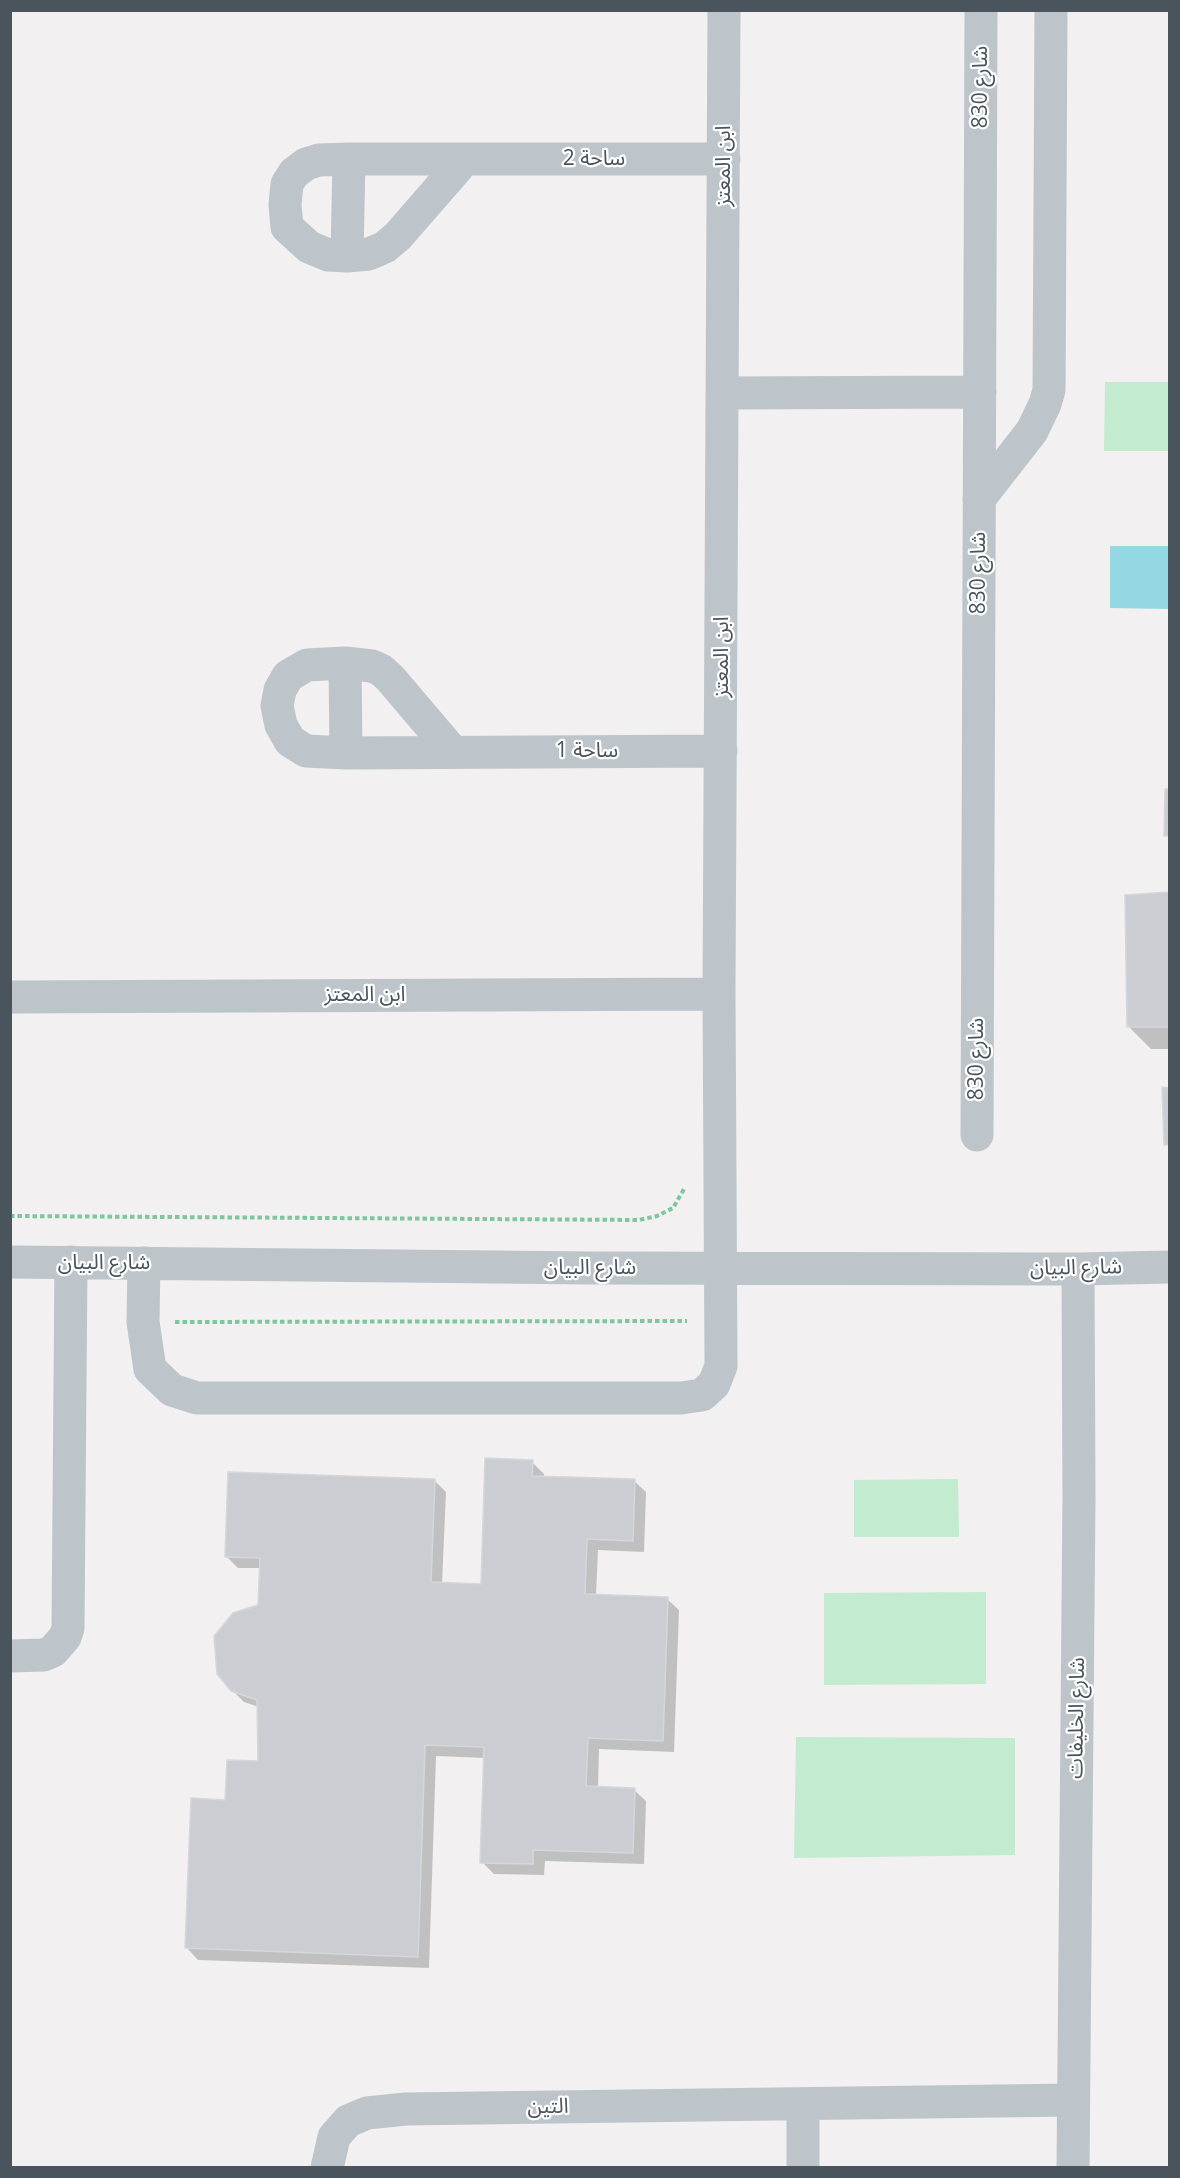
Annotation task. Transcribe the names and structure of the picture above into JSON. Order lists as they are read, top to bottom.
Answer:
{
  "streets": {
    "street": [
      "شارع 830",
      "ساحة 2",
      "ابن المعتز",
      "ساحة 1",
      "شارع البيان",
      "شارع الخليفات",
      "التين"
    ]
  },
  "crossings": [
    ["ساحة 2", "ابن المعتز"],
    ["ابن المعتز", "ساحة 1"],
    ["ابن المعتز", "شارع البيان"],
    ["شارع البيان", "شارع الخليفات"],
    ["شارع الخليفات", "التين"]
  ]
}
